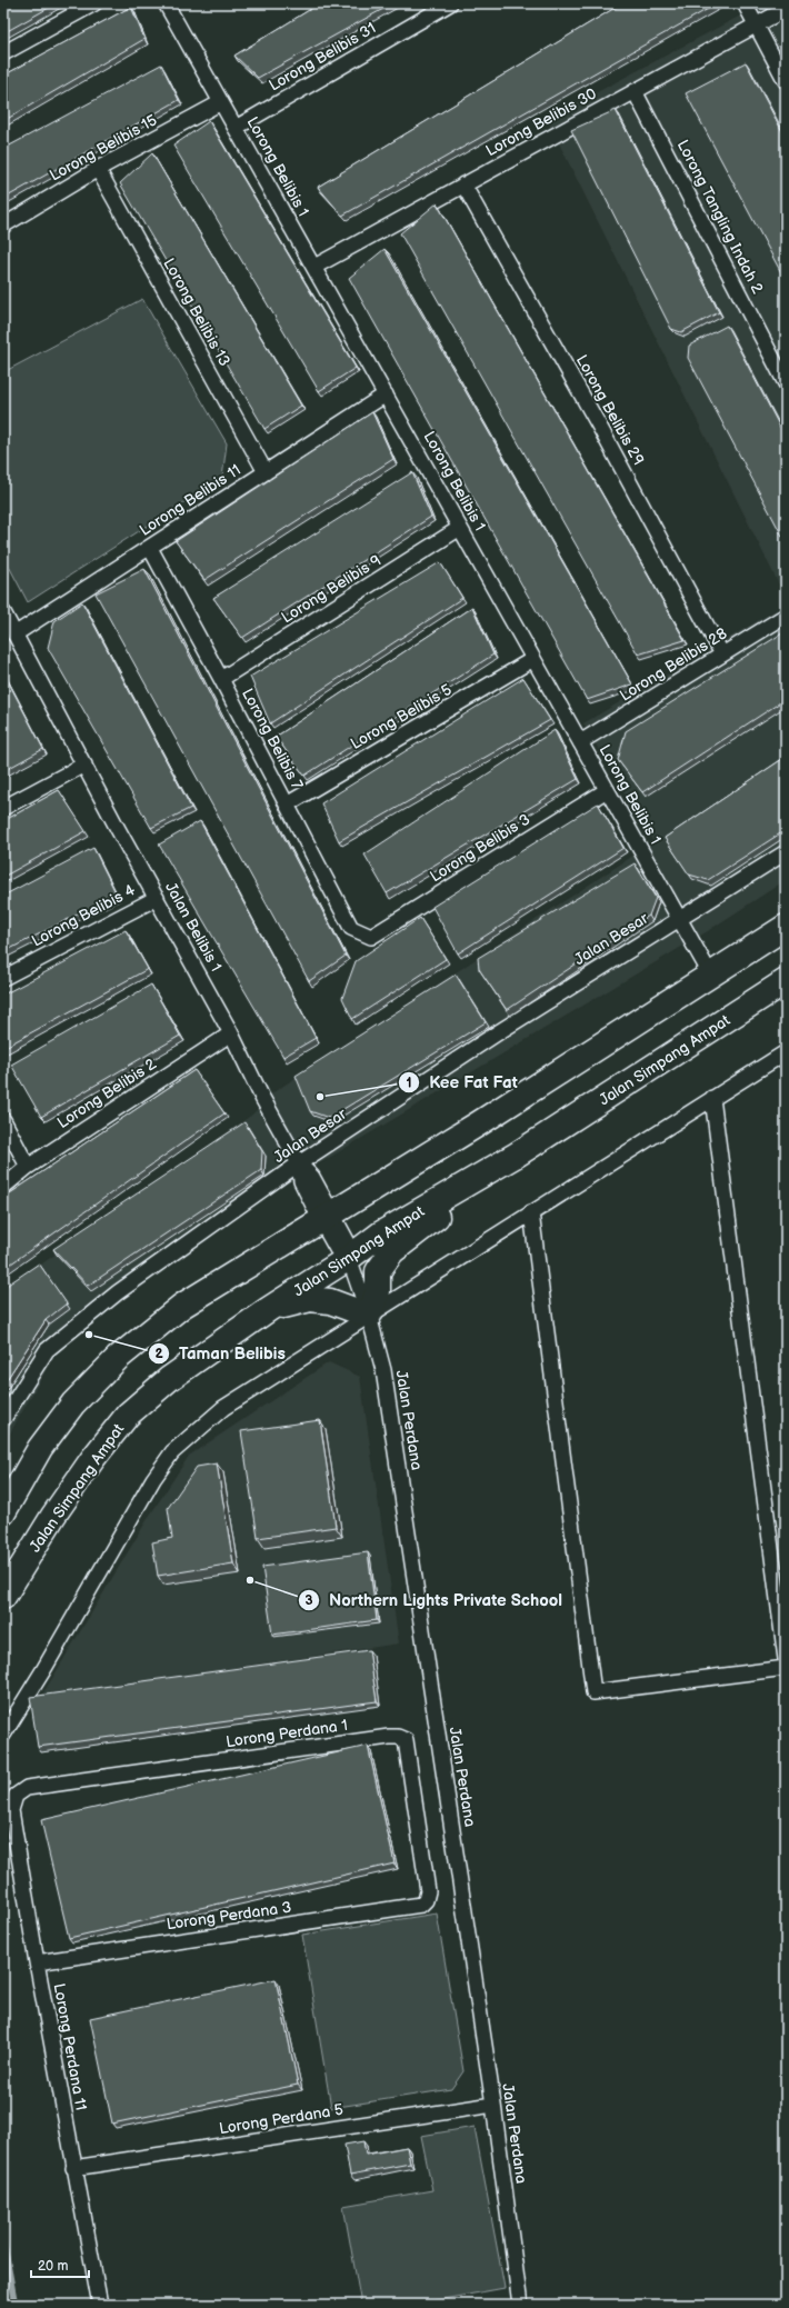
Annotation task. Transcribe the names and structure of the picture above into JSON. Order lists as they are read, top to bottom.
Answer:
{
  "streets": {
    "highway": ["Jalan Simpang Ampat"],
    "street": [
      "Lorong Belibis 31",
      "Lorong Belibis 30",
      "Lorong Belibis 15",
      "Lorong Belibis 1",
      "Lorong Tangling Indah 2",
      "Lorong Belibis 13",
      "Lorong Belibis 29",
      "Lorong Belibis 11",
      "Lorong Belibis 9",
      "Lorong Belibis 28",
      "Lorong Belibis 5",
      "Lorong Belibis 7",
      "Lorong Belibis 3",
      "Lorong Belibis 4",
      "Jalan Belibis 1",
      "Jalan Besar",
      "Lorong Belibis 2",
      "Jalan Perdana",
      "Lorong Perdana 1",
      "Lorong Perdana 3",
      "Lorong Perdana 11",
      "Lorong Perdana 5"
    ]
  },
  "crossings": [
    ["Lorong Belibis 31", "Lorong Belibis 1"],
    ["Lorong Belibis 30", "Lorong Belibis 1"],
    ["Lorong Belibis 30", "Lorong Tangling Indah 2"],
    ["Lorong Belibis 30", "Lorong Belibis 29"],
    ["Lorong Belibis 15", "Lorong Belibis 1"],
    ["Lorong Belibis 15", "Lorong Belibis 13"],
    ["Lorong Belibis 1", "Lorong Belibis 11"],
    ["Lorong Belibis 1", "Lorong Belibis 9"],
    ["Lorong Belibis 1", "Lorong Belibis 28"],
    ["Lorong Belibis 1", "Lorong Belibis 5"],
    ["Lorong Belibis 1", "Lorong Belibis 3"],
    ["Lorong Belibis 1", "Jalan Besar"],
    ["Lorong Belibis 13", "Lorong Belibis 11"],
    ["Lorong Belibis 29", "Lorong Belibis 28"],
    ["Lorong Belibis 11", "Lorong Belibis 7"],
    ["Lorong Belibis 11", "Jalan Belibis 1"],
    ["Lorong Belibis 9", "Lorong Belibis 7"],
    ["Lorong Belibis 5", "Lorong Belibis 7"],
    ["Lorong Belibis 7", "Lorong Belibis 3"],
    ["Lorong Belibis 4", "Jalan Belibis 1"],
    ["Jalan Belibis 1", "Jalan Besar"],
    ["Jalan Belibis 1", "Jalan Simpang Ampat"],
    ["Jalan Belibis 1", "Lorong Belibis 2"],
    ["Jalan Belibis 1", "Jalan Perdana"],
    ["Jalan Simpang Ampat", "Jalan Perdana"],
    ["Jalan Perdana", "Lorong Perdana 5"],
    ["Lorong Perdana 1", "Lorong Perdana 3"],
    ["Lorong Perdana 1", "Lorong Perdana 11"],
    ["Lorong Perdana 3", "Lorong Perdana 11"],
    ["Lorong Perdana 11", "Lorong Perdana 5"]
  ],
  "places": ["Kee Fat Fat", "Taman Belibis", "Northern Lights Private School"],
  "scale_bar": "20 m"
}
